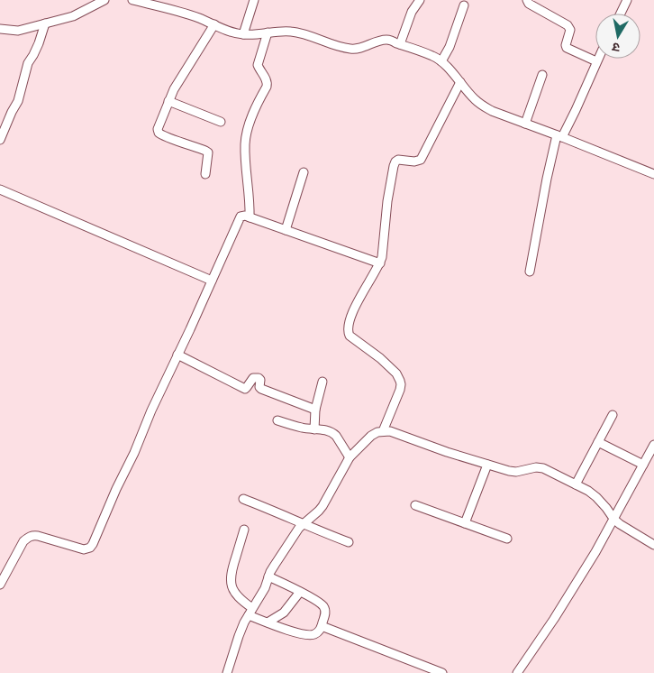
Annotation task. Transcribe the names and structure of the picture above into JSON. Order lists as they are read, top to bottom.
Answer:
{
  "north": "bottom"
}
